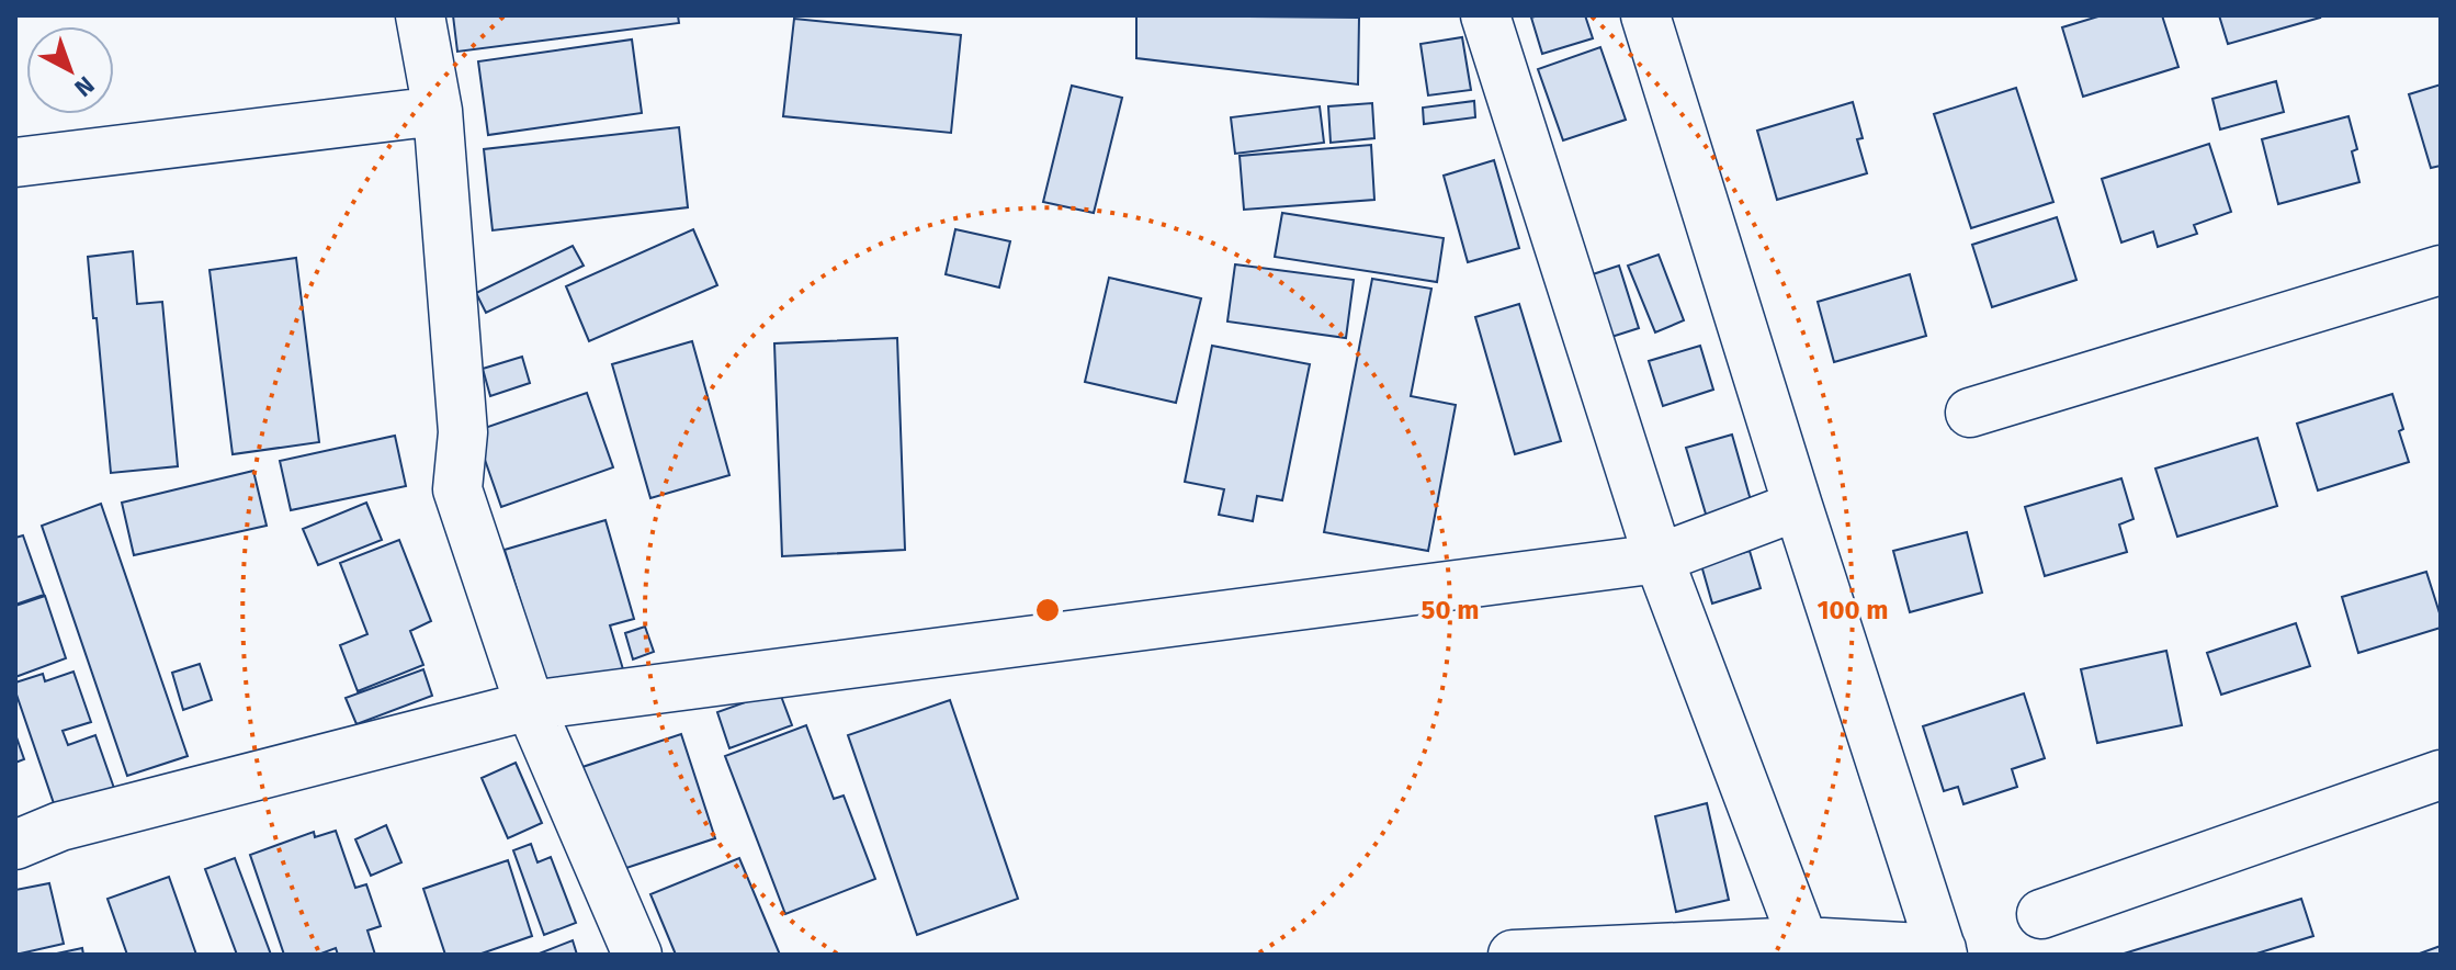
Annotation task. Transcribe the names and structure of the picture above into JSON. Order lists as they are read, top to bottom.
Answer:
{
  "north": "bottom right",
  "rings": ["50 m", "100 m"]
}
